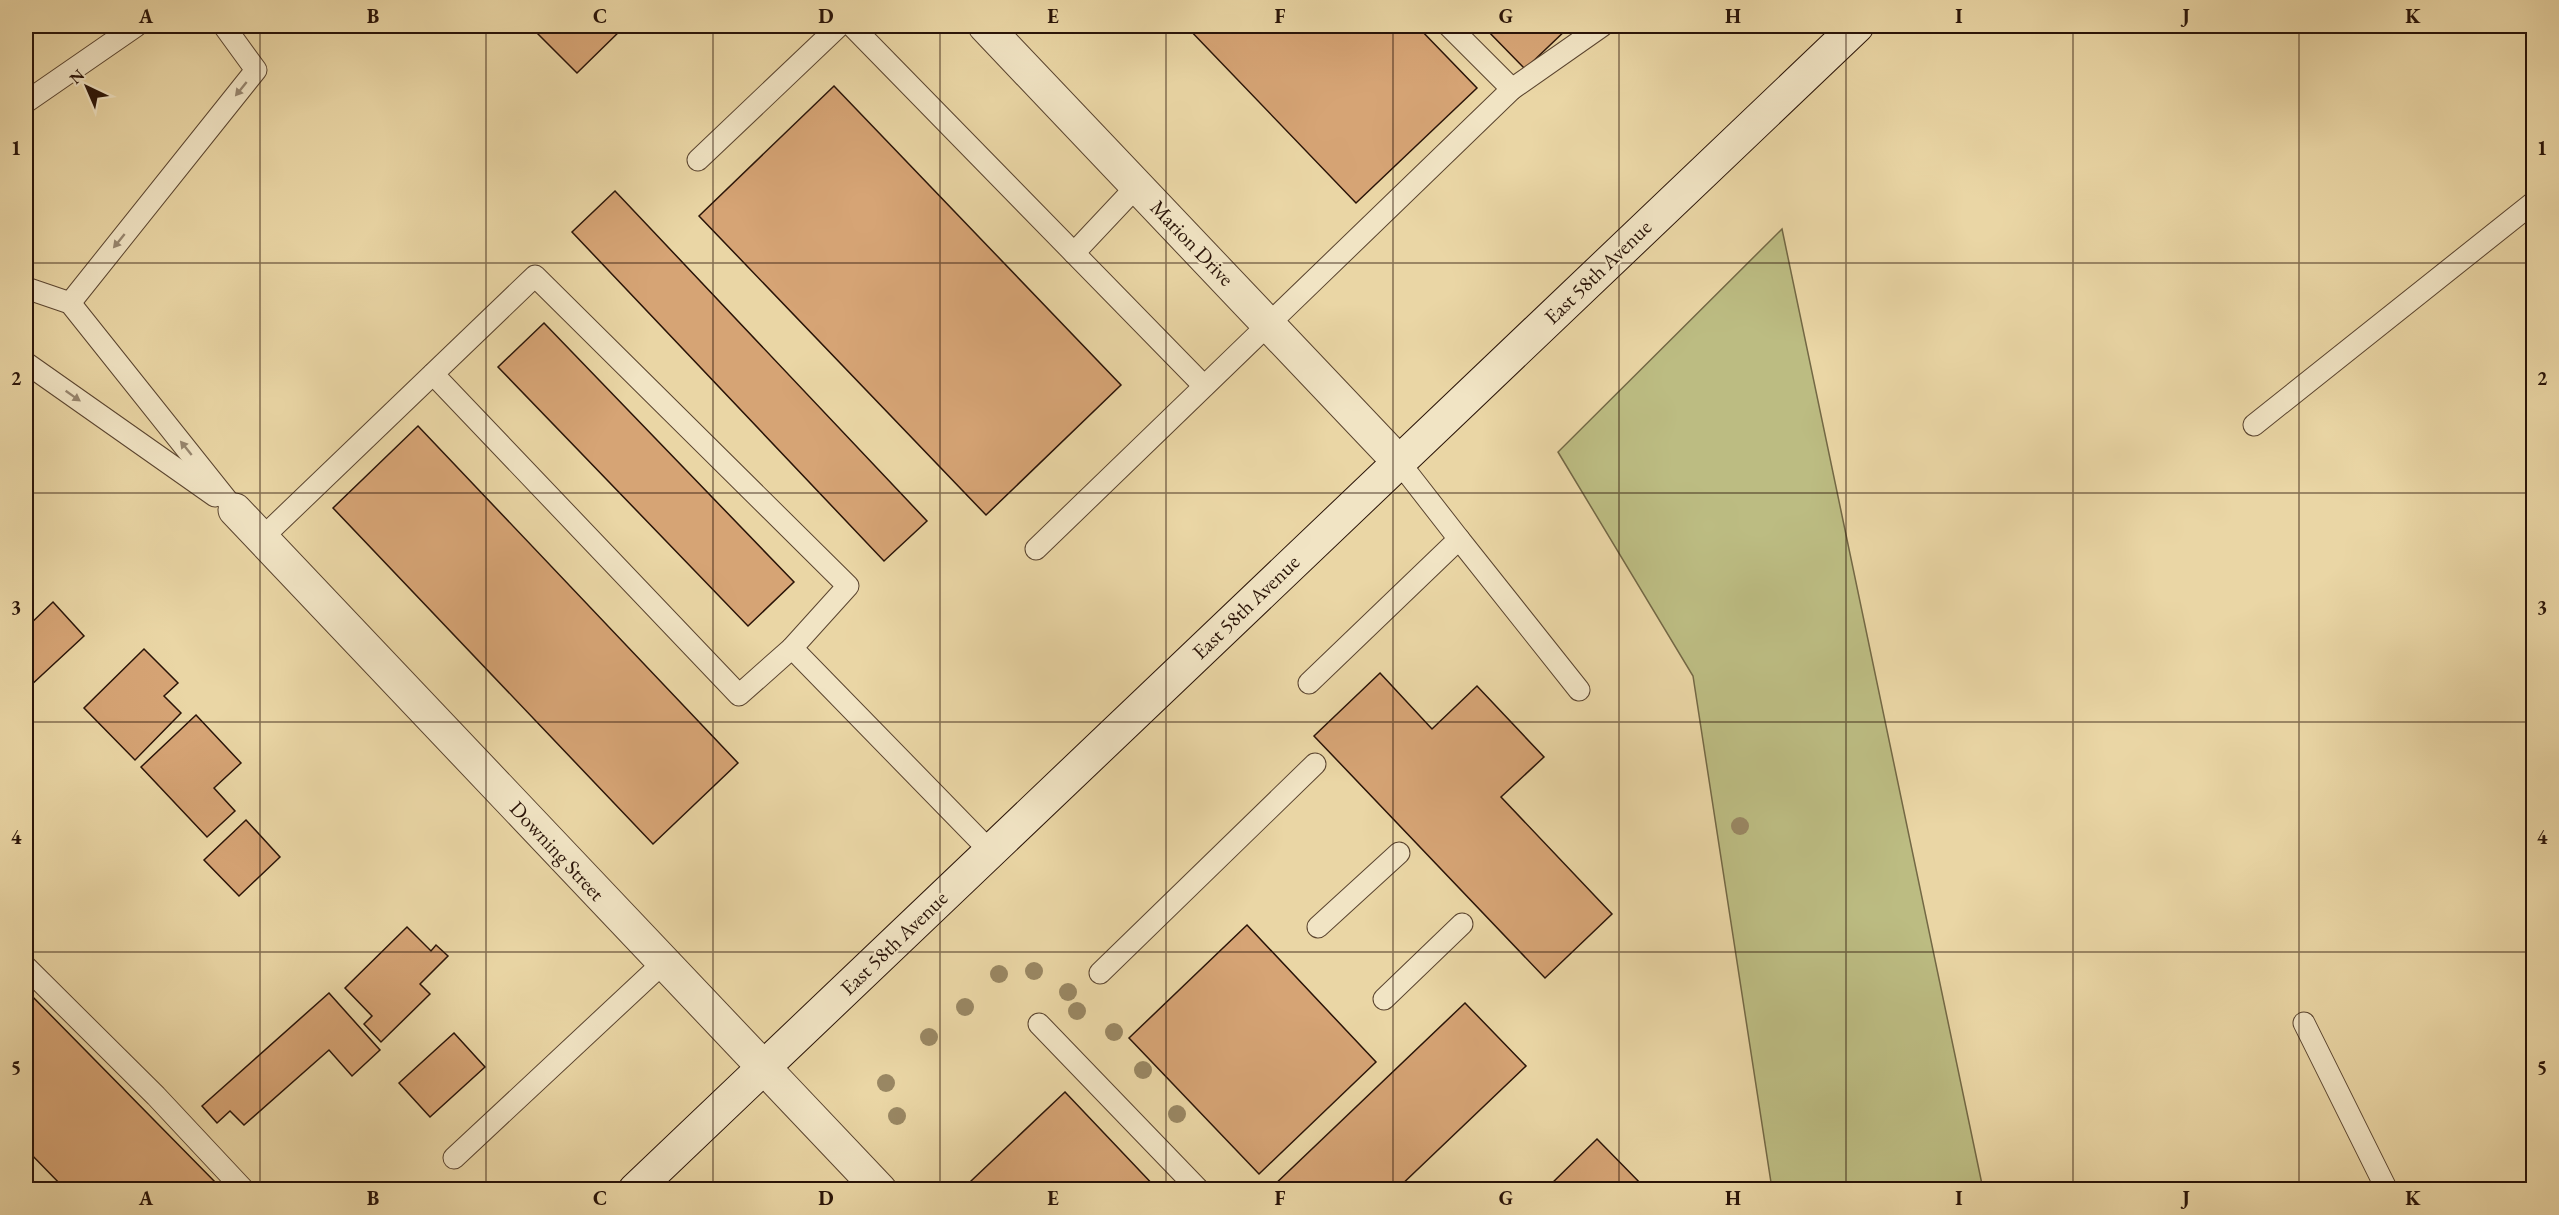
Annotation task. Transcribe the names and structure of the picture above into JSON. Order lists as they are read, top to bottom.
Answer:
{
  "streets": {
    "main road": ["Marion Drive", "East 58th Avenue", "Downing Street"]
  },
  "crossings": [
    ["Marion Drive", "East 58th Avenue"],
    ["East 58th Avenue", "Downing Street"]
  ],
  "north": "top left",
  "grid": {
    "columns": [
      "A",
      "B",
      "C",
      "D",
      "E",
      "F",
      "G",
      "H",
      "I",
      "J",
      "K"
    ],
    "rows": [
      "1",
      "2",
      "3",
      "4",
      "5"
    ]
  }
}
